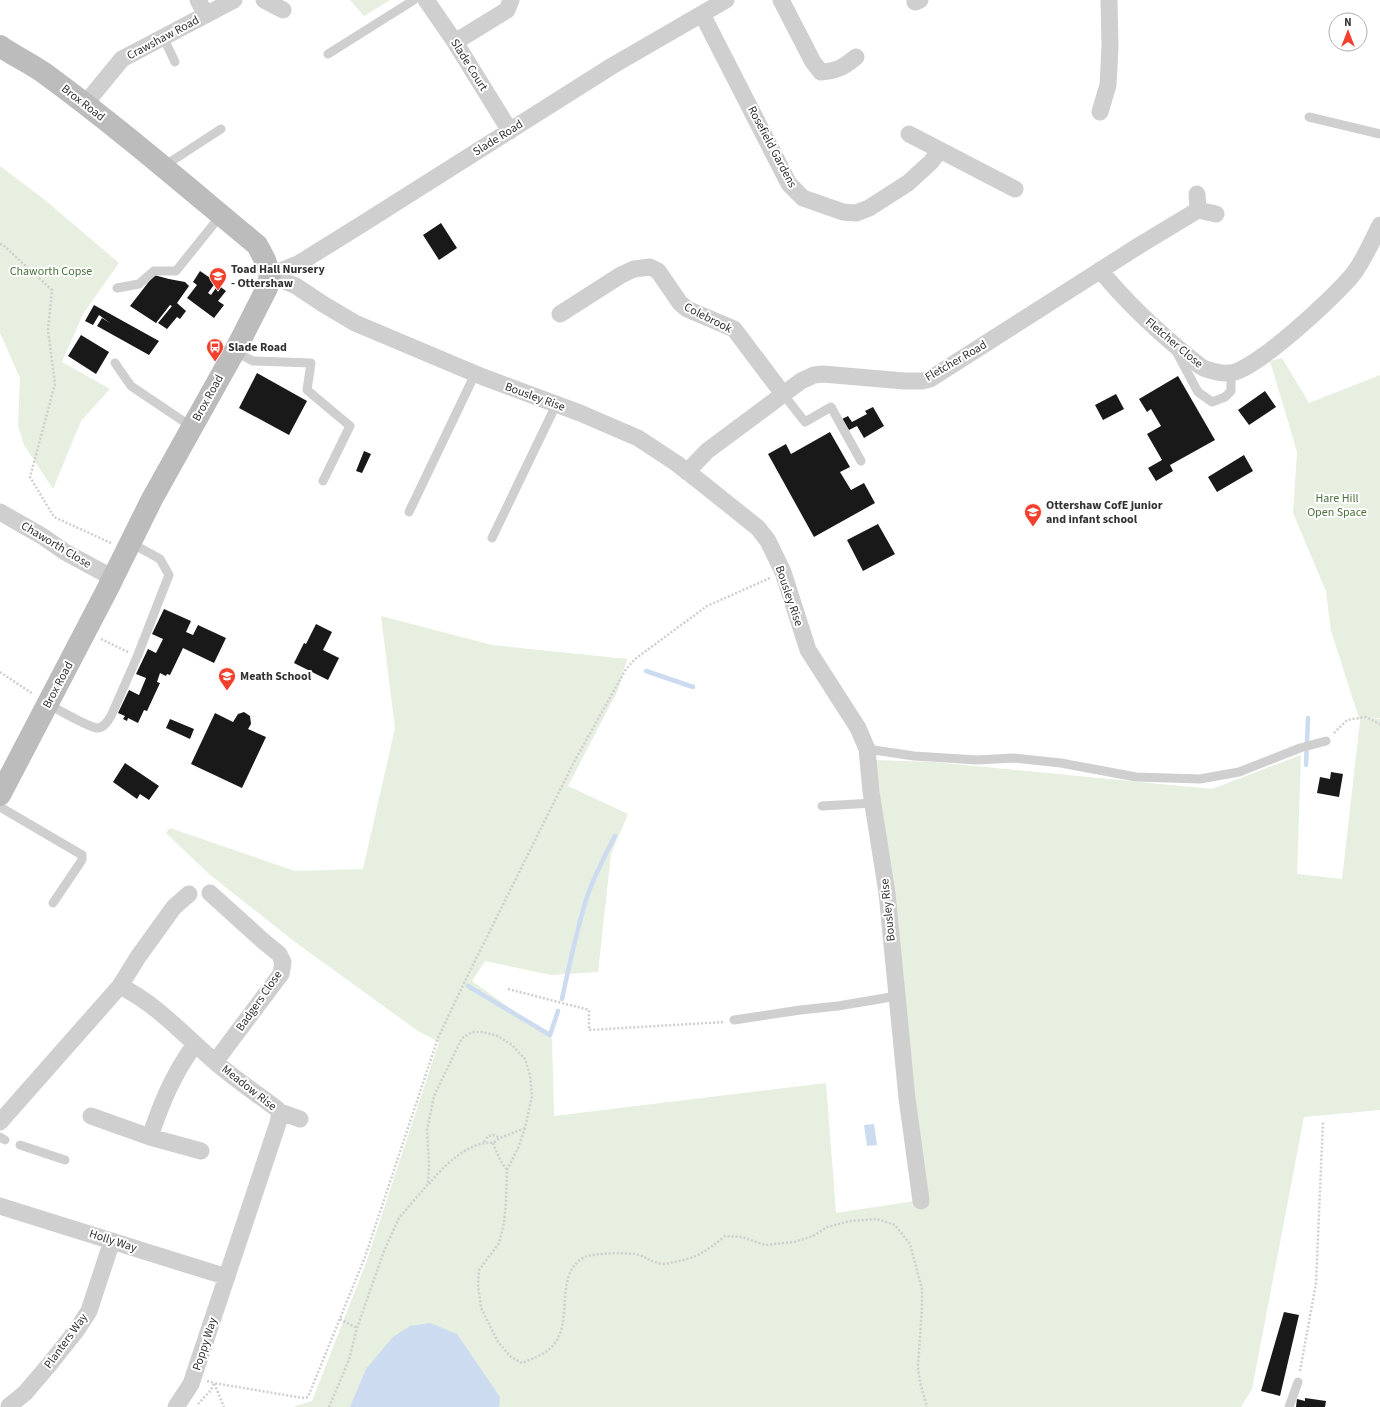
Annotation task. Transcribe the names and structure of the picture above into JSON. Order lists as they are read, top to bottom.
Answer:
{
  "streets": {
    "street": [
      "Crawshaw Road",
      "Slade Court",
      "Brox Road",
      "Slade Road",
      "Rosefield Gardens",
      "Colebrook",
      "Fletcher Close",
      "Fletcher Road",
      "Bousley Rise",
      "Chaworth Close",
      "Badgers Close",
      "Meadow Rise",
      "Holly Way",
      "Planters Way",
      "Poppy Way"
    ]
  },
  "crossings": [
    ["Crawshaw Road", "Brox Road"],
    ["Slade Court", "Slade Road"],
    ["Brox Road", "Slade Road"],
    ["Brox Road", "Bousley Rise"],
    ["Brox Road", "Chaworth Close"],
    ["Slade Road", "Rosefield Gardens"],
    ["Slade Road", "Bousley Rise"],
    ["Colebrook", "Fletcher Road"],
    ["Fletcher Close", "Fletcher Road"],
    ["Fletcher Road", "Bousley Rise"],
    ["Badgers Close", "Meadow Rise"],
    ["Meadow Rise", "Holly Way"],
    ["Meadow Rise", "Poppy Way"],
    ["Holly Way", "Planters Way"],
    ["Holly Way", "Poppy Way"]
  ],
  "parks": ["Chaworth Copse", "Hare Hill Open Space"],
  "places": {
    "school or university": ["Toad Hall Nursery - Ottershaw", "Ottershaw CofE junior and infant school", "Meath School"],
    "bus stop": ["Slade Road"]
  },
  "north": "top"
}
